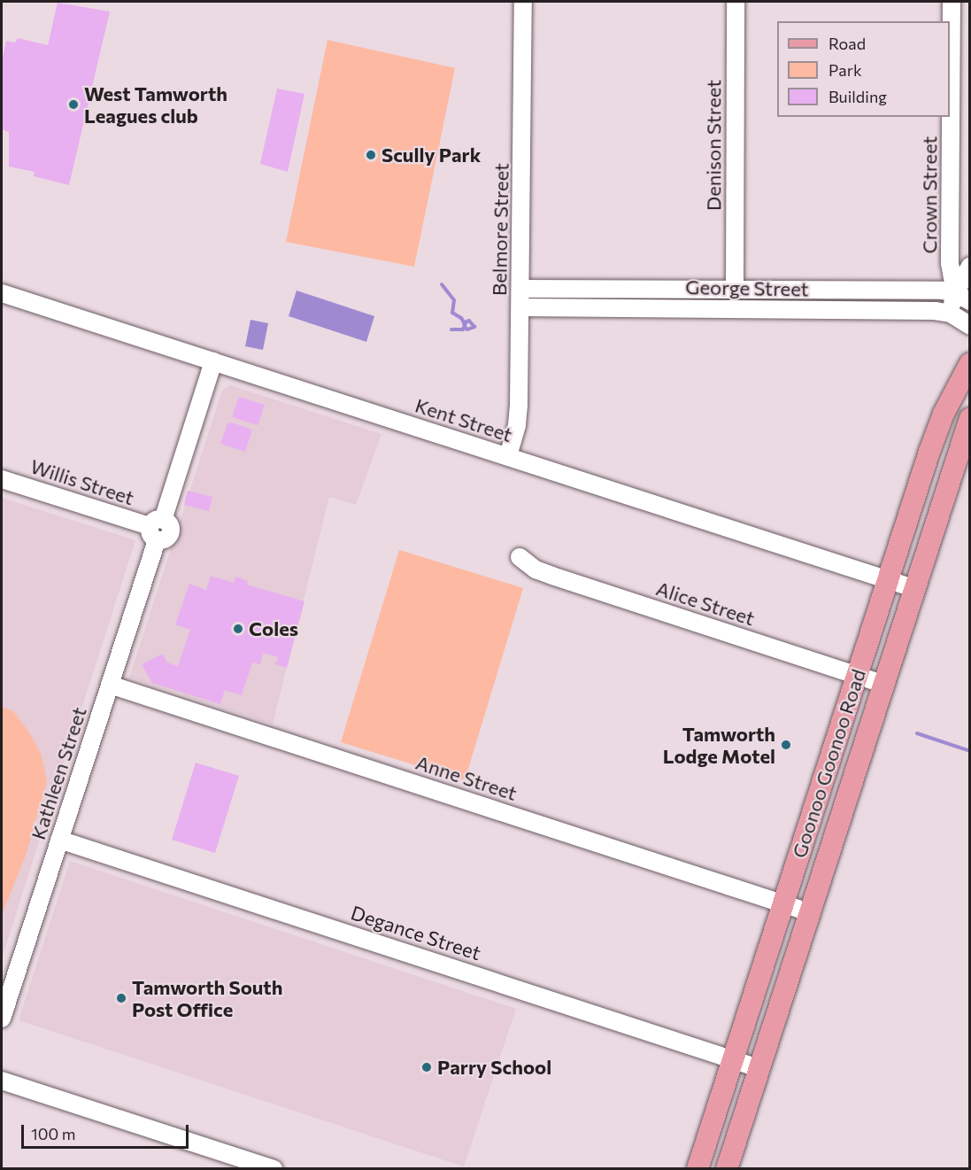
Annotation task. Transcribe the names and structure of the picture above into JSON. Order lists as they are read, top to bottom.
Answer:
{
  "streets": {
    "main road": ["Goonoo Goonoo Road"],
    "street": [
      "Denison Street",
      "Crown Street",
      "Belmore Street",
      "George Street",
      "Kent Street",
      "Willis Street",
      "Alice Street",
      "Kathleen Street",
      "Anne Street",
      "Degance Street"
    ]
  },
  "crossings": [
    ["Denison Street", "George Street"],
    ["Crown Street", "George Street"],
    ["Belmore Street", "George Street"],
    ["Belmore Street", "Kent Street"],
    ["Kent Street", "Goonoo Goonoo Road"],
    ["Kent Street", "Kathleen Street"],
    ["Willis Street", "Kathleen Street"],
    ["Alice Street", "Goonoo Goonoo Road"],
    ["Goonoo Goonoo Road", "Anne Street"],
    ["Goonoo Goonoo Road", "Degance Street"],
    ["Kathleen Street", "Anne Street"],
    ["Kathleen Street", "Degance Street"]
  ],
  "places": [
    "West Tamworth Leagues club",
    "Scully Park",
    "Coles",
    "Tamworth Lodge Motel",
    "Tamworth South Post Office",
    "Parry School"
  ],
  "legend": ["Road", "Park", "Building"],
  "scale_bar": "100 m"
}
